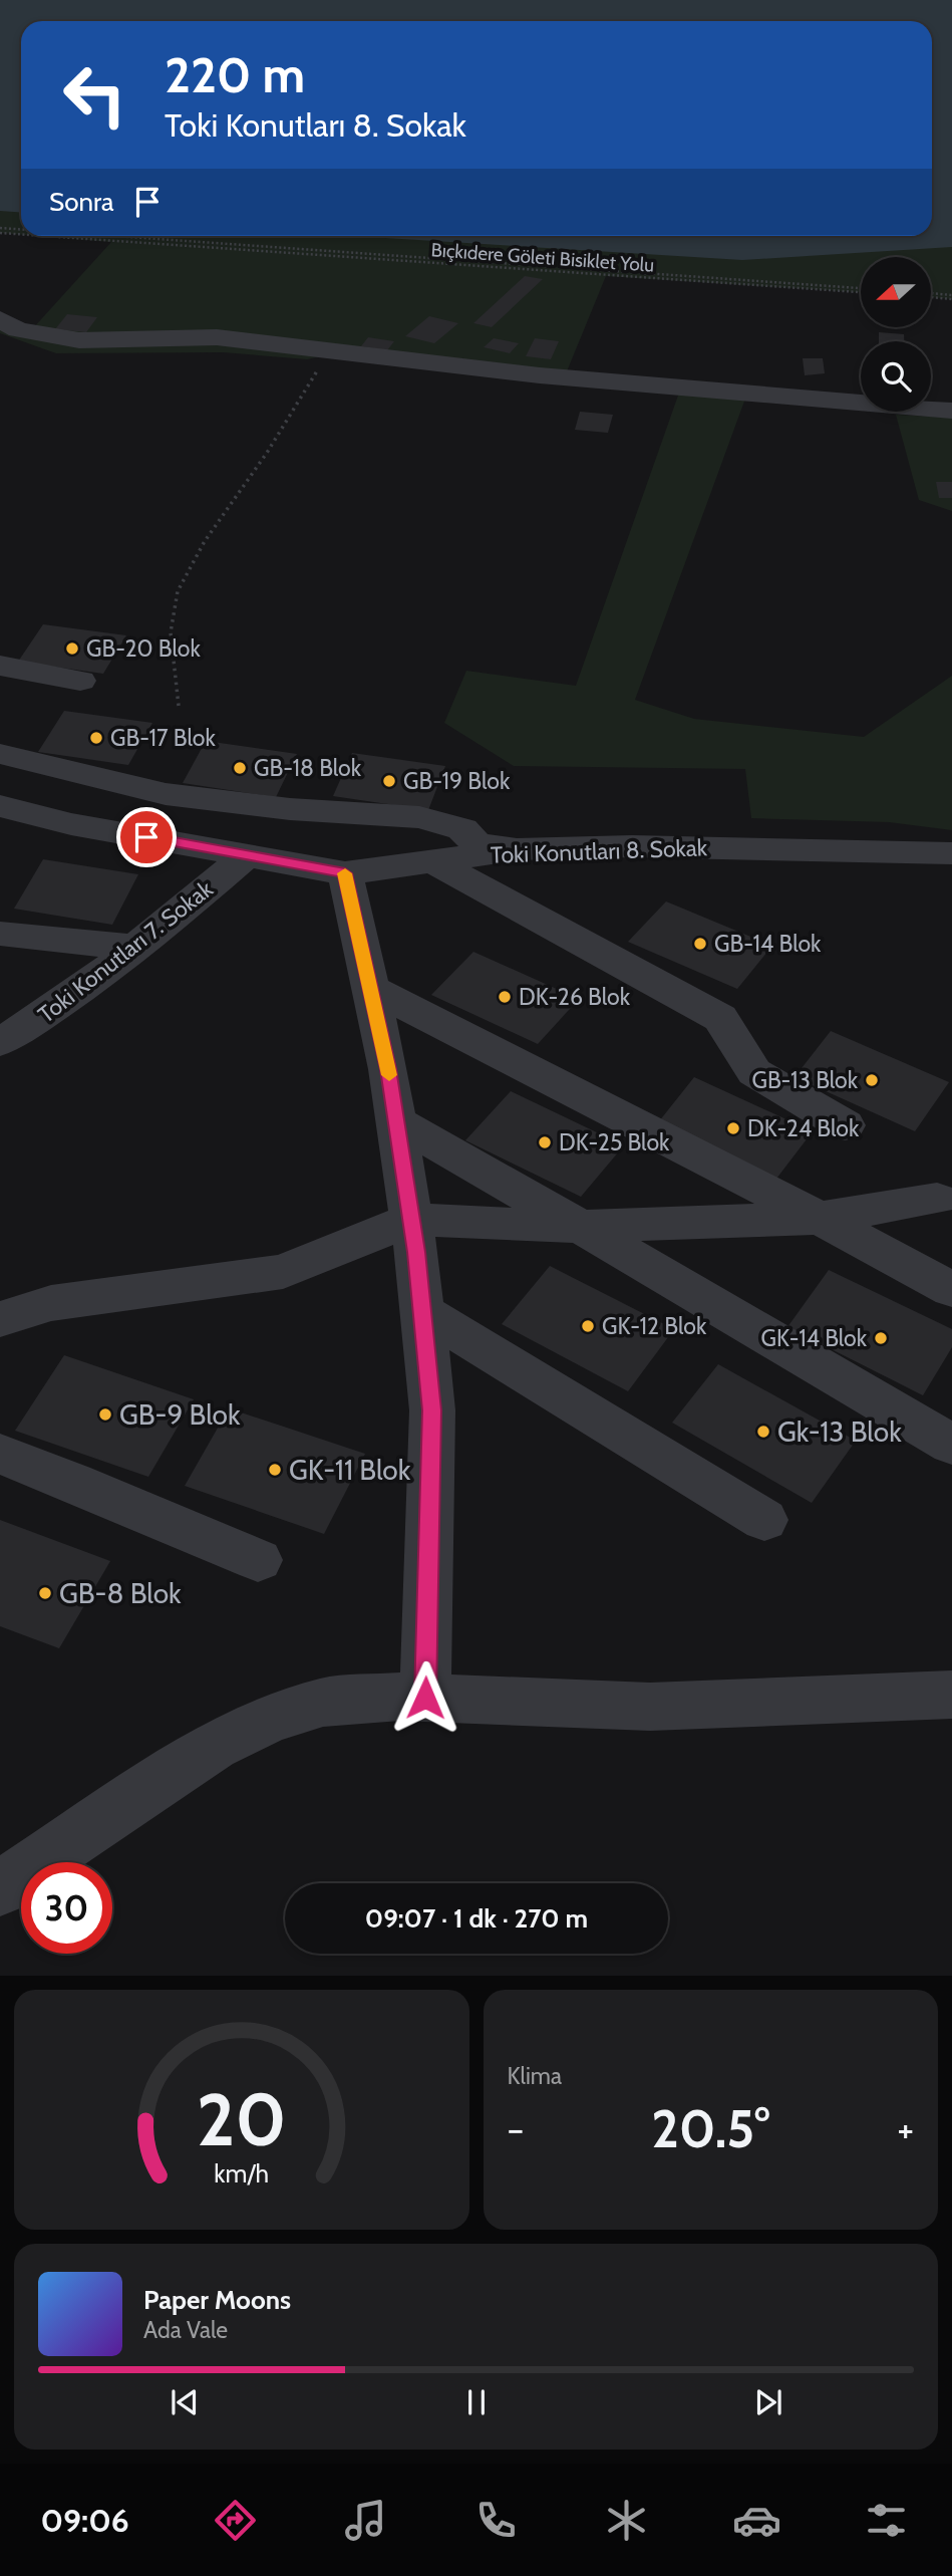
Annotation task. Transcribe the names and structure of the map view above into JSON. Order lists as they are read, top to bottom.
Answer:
{
  "streets": {
    "street": ["Toki Konutları 8. Sokak", "Toki Konutları 7. Sokak"],
    "path": ["Bıçkıdere Göleti Bisiklet Yolu"]
  },
  "crossings": [
    ["Toki Konutları 8. Sokak", "Toki Konutları 7. Sokak"]
  ],
  "places": [
    "GB-20 Blok",
    "GB-17 Blok",
    "GB-18 Blok",
    "GB-19 Blok",
    "GB-14 Blok",
    "DK-26 Blok",
    "GB-13 Blok",
    "DK-24 Blok",
    "DK-25 Blok",
    "GK-12 Blok",
    "GK-14 Blok",
    "GB-9 Blok",
    "Gk-13 Blok",
    "GK-11 Blok",
    "GB-8 Blok"
  ],
  "north": "left",
  "page": {
    "turn": ["220 m", "Toki Konutları 8. Sokak"],
    "then": "Sonra",
    "limit": "30",
    "trip": "09:07 · 1 dk · 270 m",
    "tile": "Klima",
    "heat": ["−", "20.5°", "+"],
    "song": ["Paper Moons", "Ada Vale"],
    "tabs": "09:06",
    "gauge": ["20", "km/h"]
  }
}
